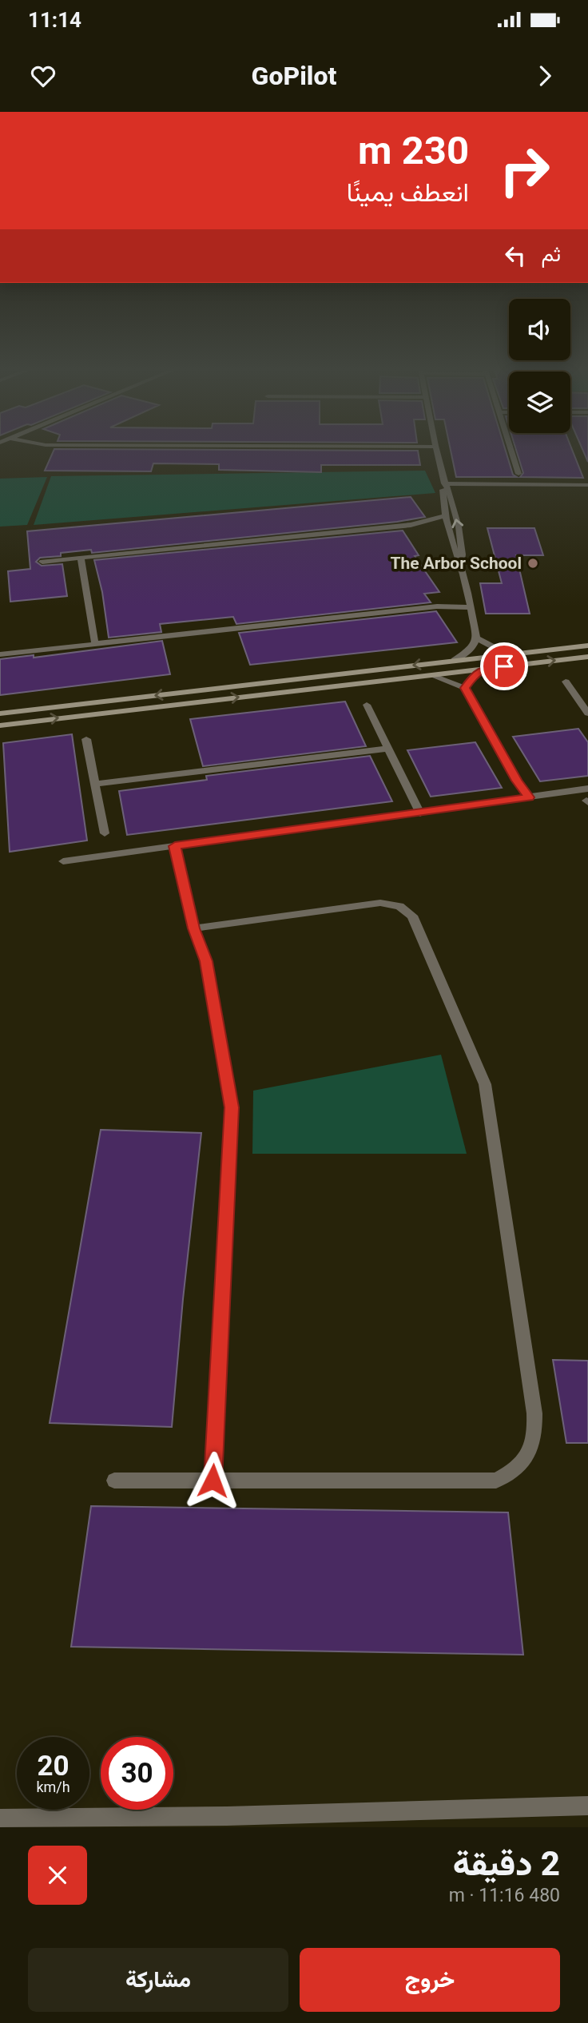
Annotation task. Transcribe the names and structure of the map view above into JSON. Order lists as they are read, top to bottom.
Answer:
{
  "places": ["The Arbor School"],
  "page": {
    "status": "11:14",
    "header": "GoPilot",
    "turn": ["230 m", "انعطف يمينًا"],
    "then": "ثم",
    "speed": "20 km/h",
    "limit": "30",
    "heading": ["2 دقيقة", "480 m · 11:16"],
    "buttons": ["خروج", "مشاركة"]
  }
}
